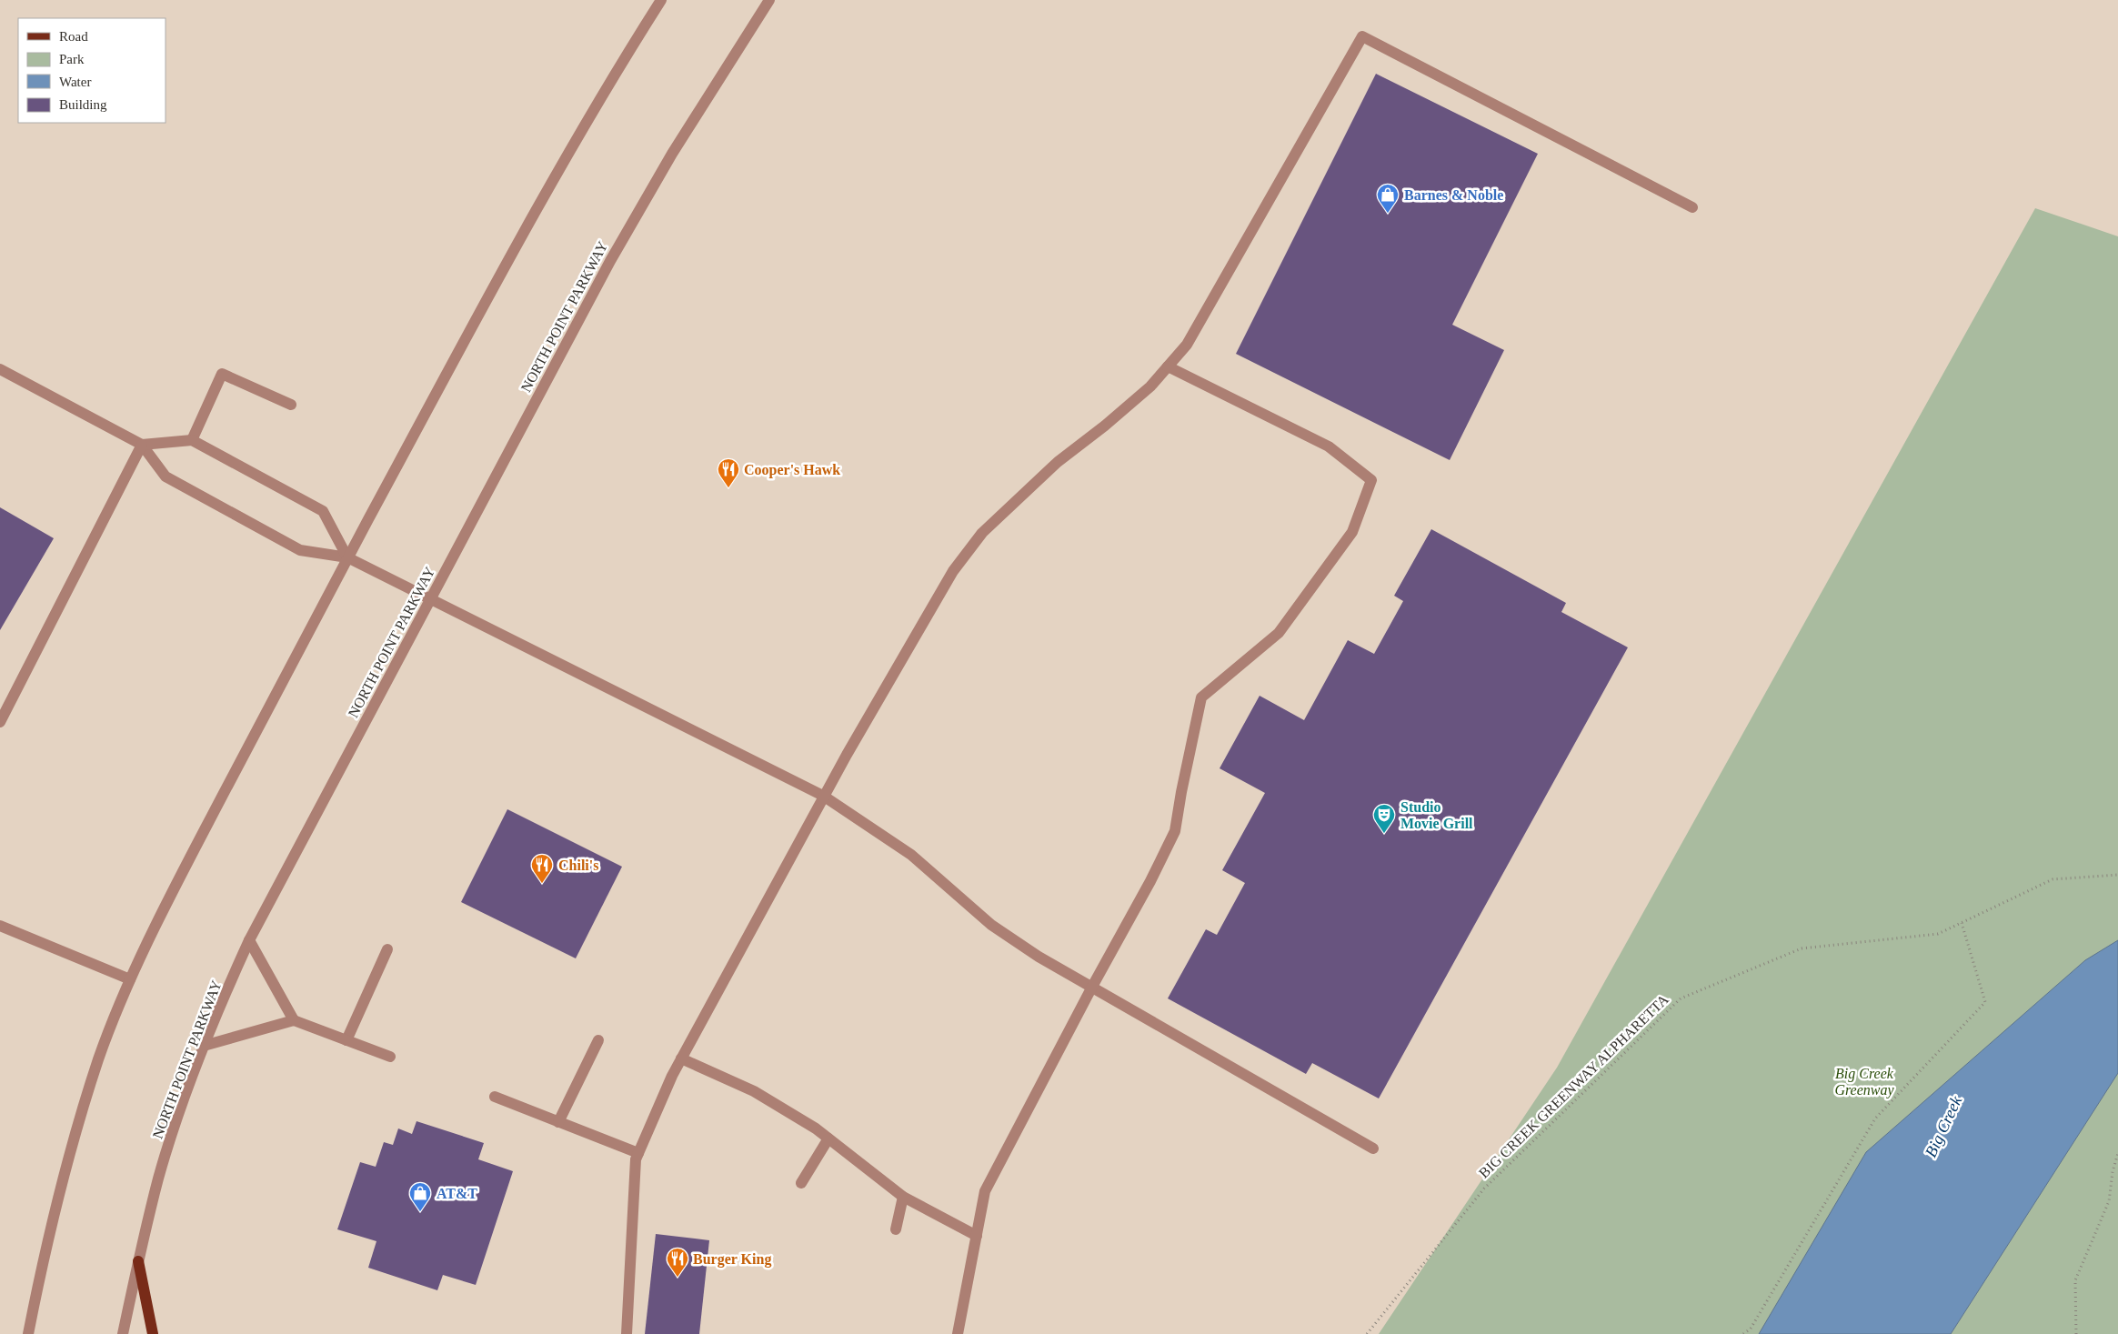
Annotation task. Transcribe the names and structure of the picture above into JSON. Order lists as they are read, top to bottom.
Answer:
{
  "streets": {
    "street": ["NORTH POINT PARKWAY"],
    "path": ["BIG CREEK GREENWAY ALPHARETTA"]
  },
  "water": ["Big Creek"],
  "parks": ["Big Creek Greenway"],
  "places": {
    "shop": ["Barnes & Noble", "AT&T"],
    "restaurant": ["Cooper's Hawk", "Chili's", "Burger King"],
    "theatre": ["Studio Movie Grill"]
  },
  "legend": [
    "Road",
    "Park",
    "Water",
    "Building"
  ]
}
